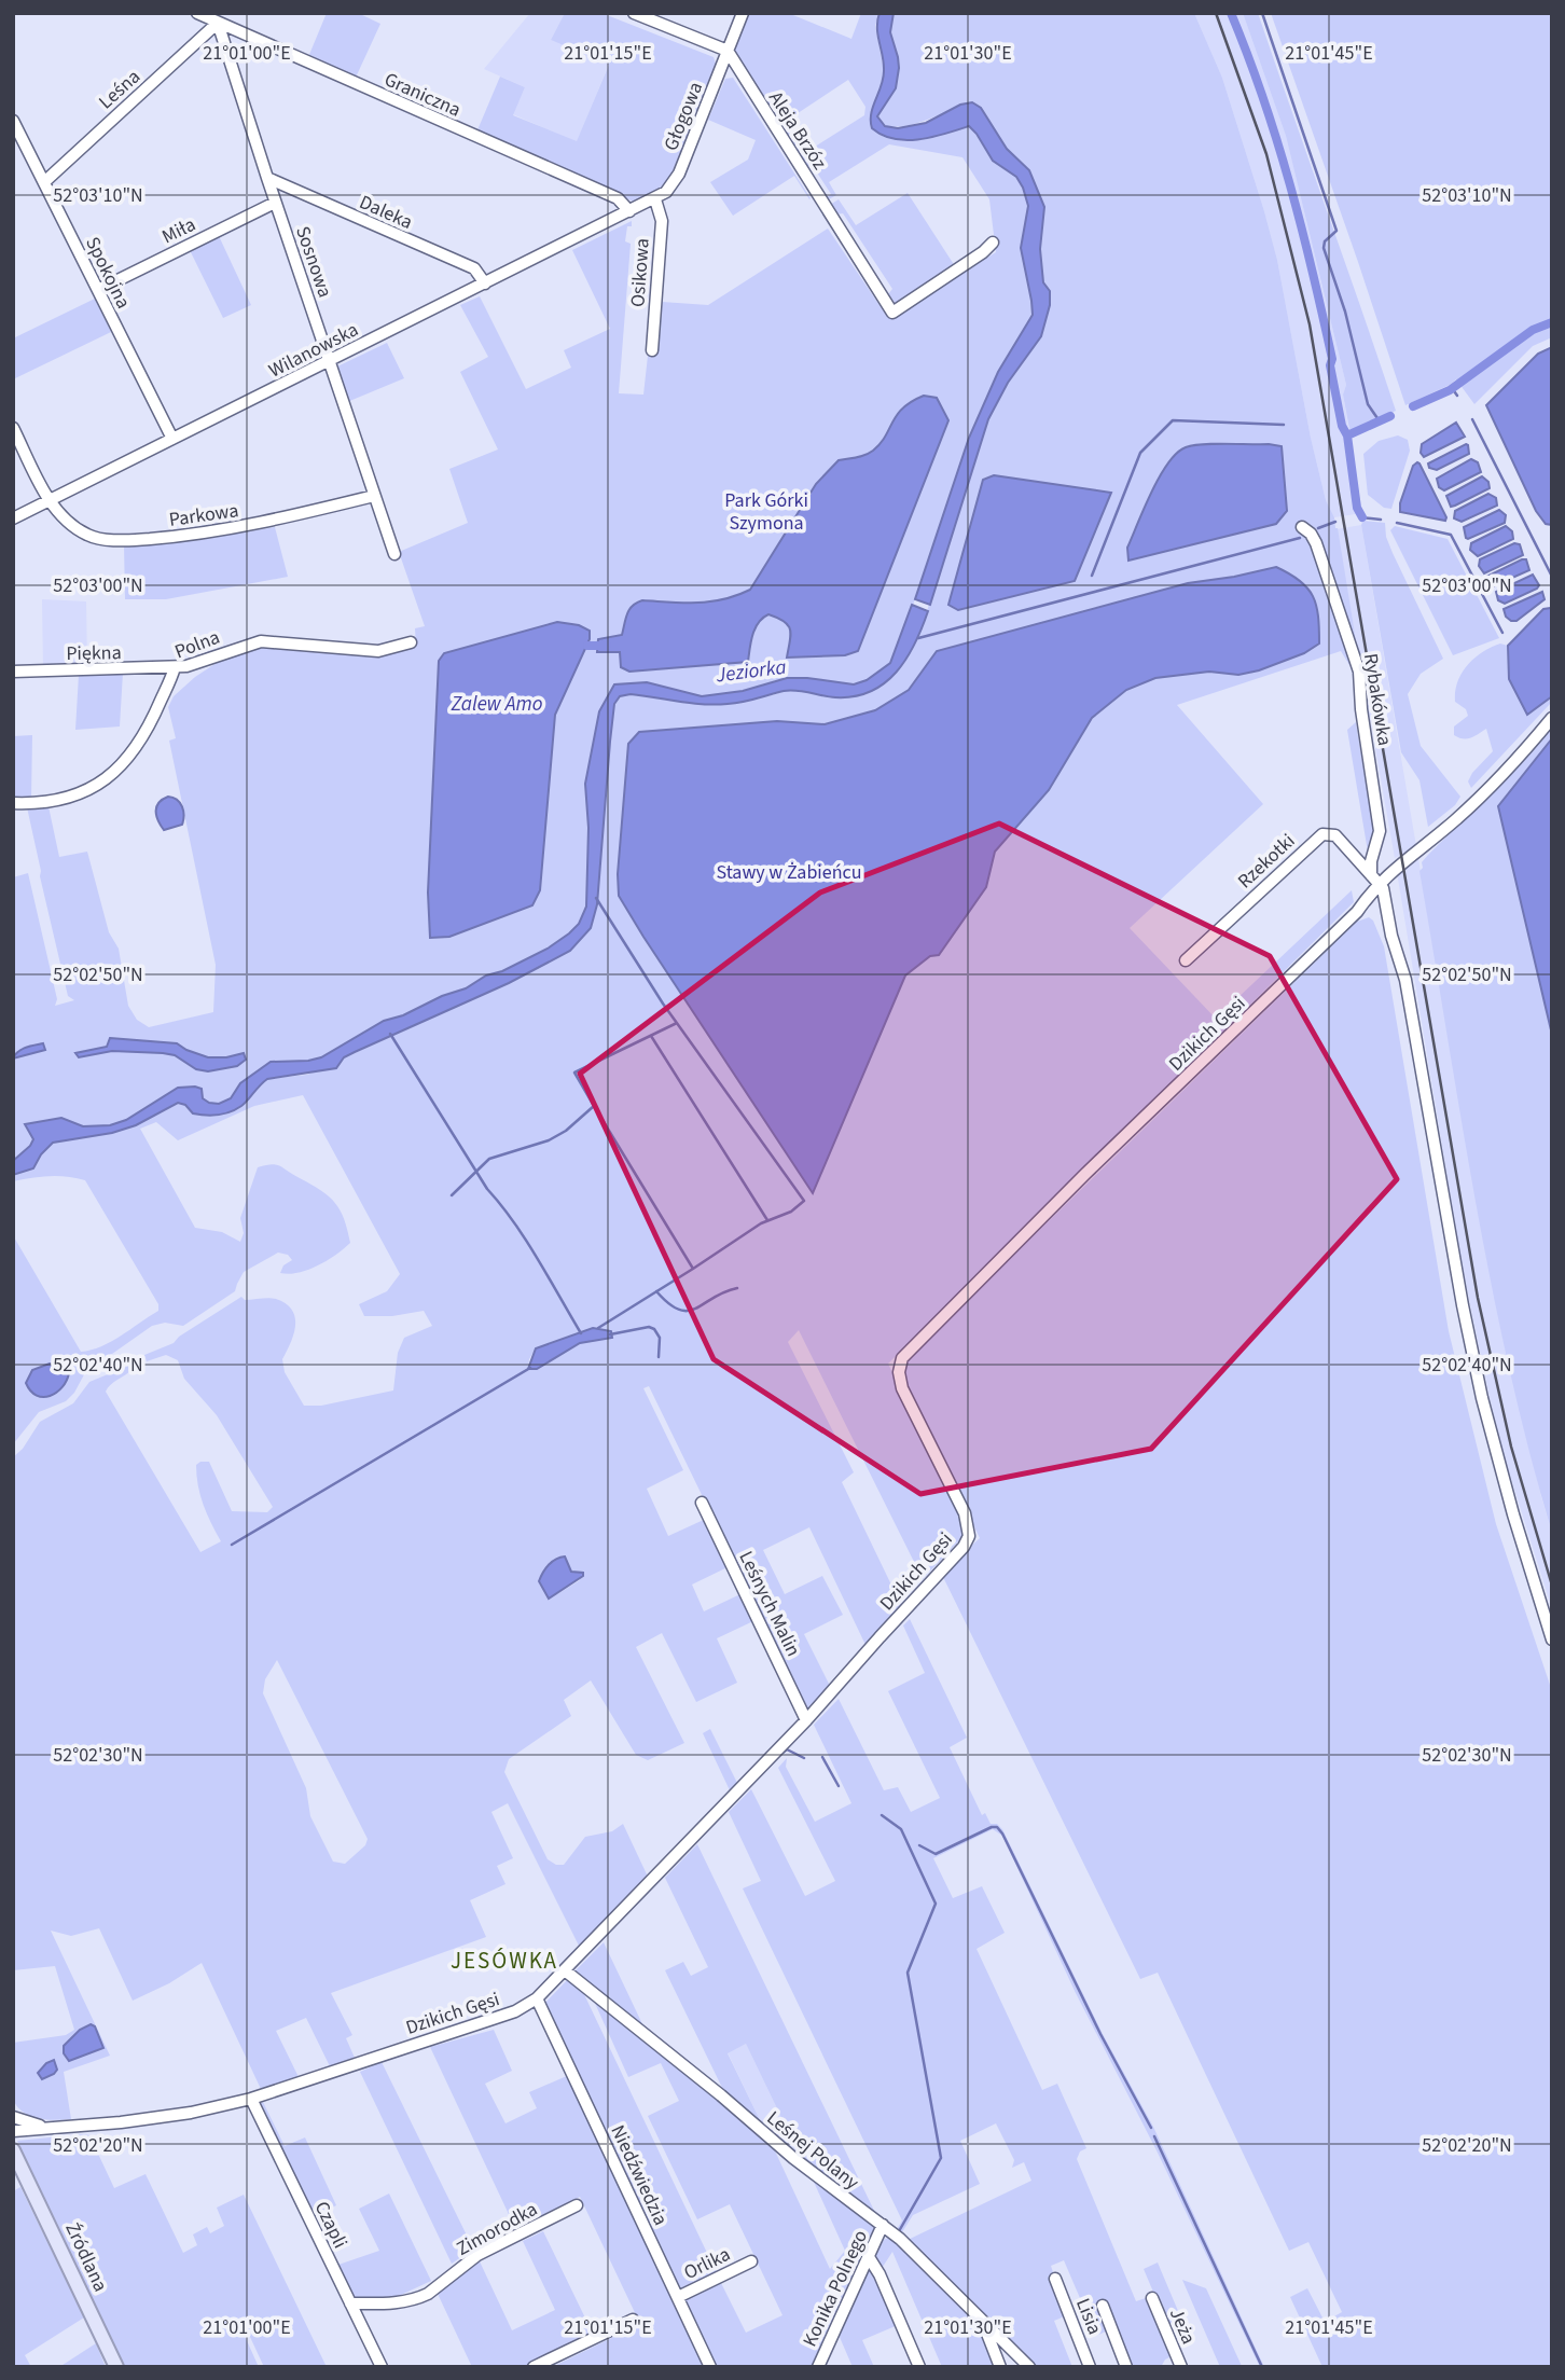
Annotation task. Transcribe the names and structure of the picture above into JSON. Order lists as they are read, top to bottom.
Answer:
{
  "streets": {
    "main road": ["Źródlana"],
    "street": [
      "Leśna",
      "Graniczna",
      "Głogowa",
      "Aleja Brzóz",
      "Daleka",
      "Miła",
      "Sosnowa",
      "Spokojna",
      "Osikowa",
      "Wilanowska",
      "Parkowa",
      "Polna",
      "Piękna",
      "Rybakówka",
      "Rzekotki",
      "Dzikich Gęsi",
      "Leśnych Malin",
      "Leśnej Polany",
      "Niedźwiedzia",
      "Czapli",
      "Zimorodka",
      "Orlika",
      "Konika Polnego",
      "Lisia",
      "Jeża"
    ]
  },
  "crossings": [
    ["Leśna", "Graniczna"],
    ["Leśna", "Sosnowa"],
    ["Leśna", "Spokojna"],
    ["Graniczna", "Głogowa"],
    ["Graniczna", "Sosnowa"],
    ["Graniczna", "Wilanowska"],
    ["Głogowa", "Aleja Brzóz"],
    ["Głogowa", "Osikowa"],
    ["Głogowa", "Wilanowska"],
    ["Daleka", "Sosnowa"],
    ["Daleka", "Wilanowska"],
    ["Miła", "Sosnowa"],
    ["Miła", "Spokojna"],
    ["Sosnowa", "Wilanowska"],
    ["Sosnowa", "Parkowa"],
    ["Spokojna", "Wilanowska"],
    ["Wilanowska", "Parkowa"],
    ["Polna", "Piękna"],
    ["Rybakówka", "Rzekotki"],
    ["Rybakówka", "Dzikich Gęsi"],
    ["Rzekotki", "Dzikich Gęsi"],
    ["Dzikich Gęsi", "Leśnych Malin"],
    ["Dzikich Gęsi", "Leśnej Polany"],
    ["Dzikich Gęsi", "Niedźwiedzia"],
    ["Dzikich Gęsi", "Czapli"],
    ["Leśnej Polany", "Konika Polnego"],
    ["Niedźwiedzia", "Orlika"],
    ["Czapli", "Zimorodka"]
  ],
  "districts": ["JESÓWKA"],
  "water": ["Jeziorka", "Zalew Amo"],
  "parks": ["Park Górki Szymona", "Stawy w Żabieńcu"],
  "coordinates": [
    "21°01'00\"E",
    "21°01'15\"E",
    "21°01'30\"E",
    "21°01'45\"E",
    "52°03'10\"N",
    "52°03'00\"N",
    "52°02'50\"N",
    "52°02'40\"N",
    "52°02'30\"N",
    "52°02'20\"N"
  ]
}
